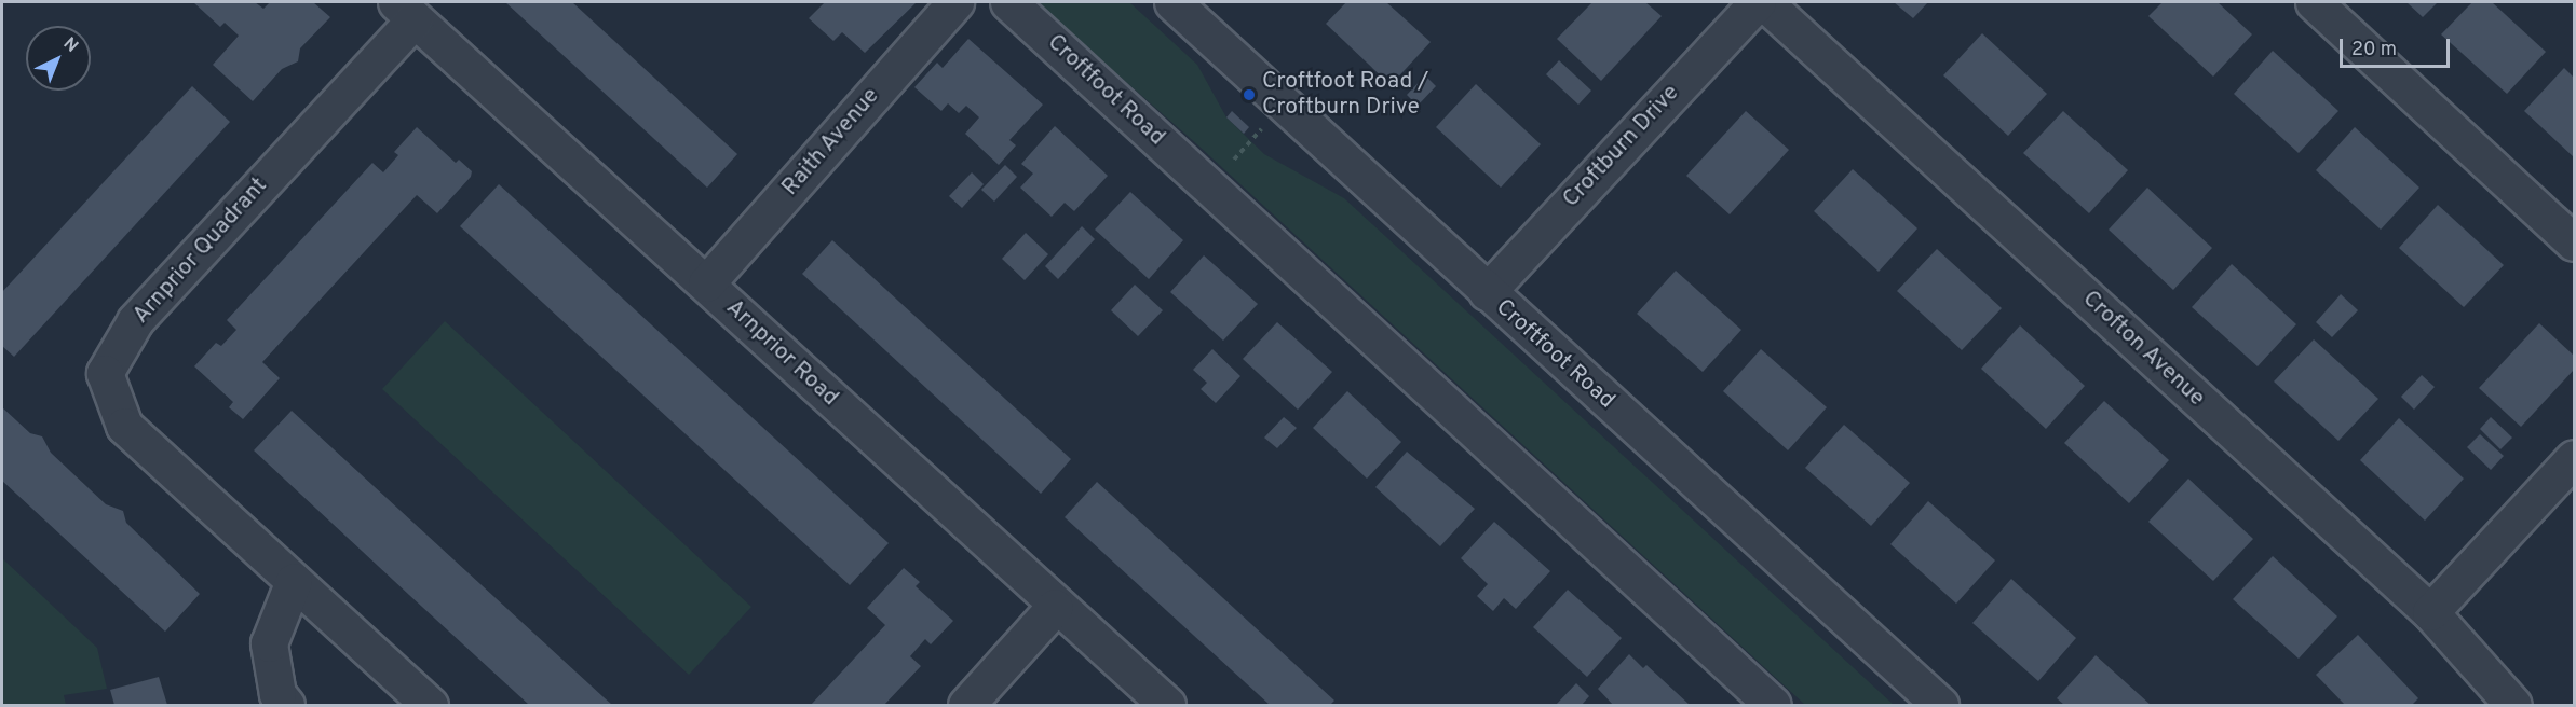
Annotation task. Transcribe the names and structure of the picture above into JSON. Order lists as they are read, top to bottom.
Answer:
{
  "streets": {
    "street": [
      "Croftfoot Road",
      "Raith Avenue",
      "Croftburn Drive",
      "Arnprior Quadrant",
      "Crofton Avenue",
      "Arnprior Road"
    ]
  },
  "crossings": [
    ["Croftfoot Road", "Croftburn Drive"],
    ["Raith Avenue", "Arnprior Road"],
    ["Arnprior Quadrant", "Arnprior Road"]
  ],
  "places": ["Croftfoot Road / Croftburn Drive"],
  "scale_bar": "20 m",
  "north": "top right"
}
